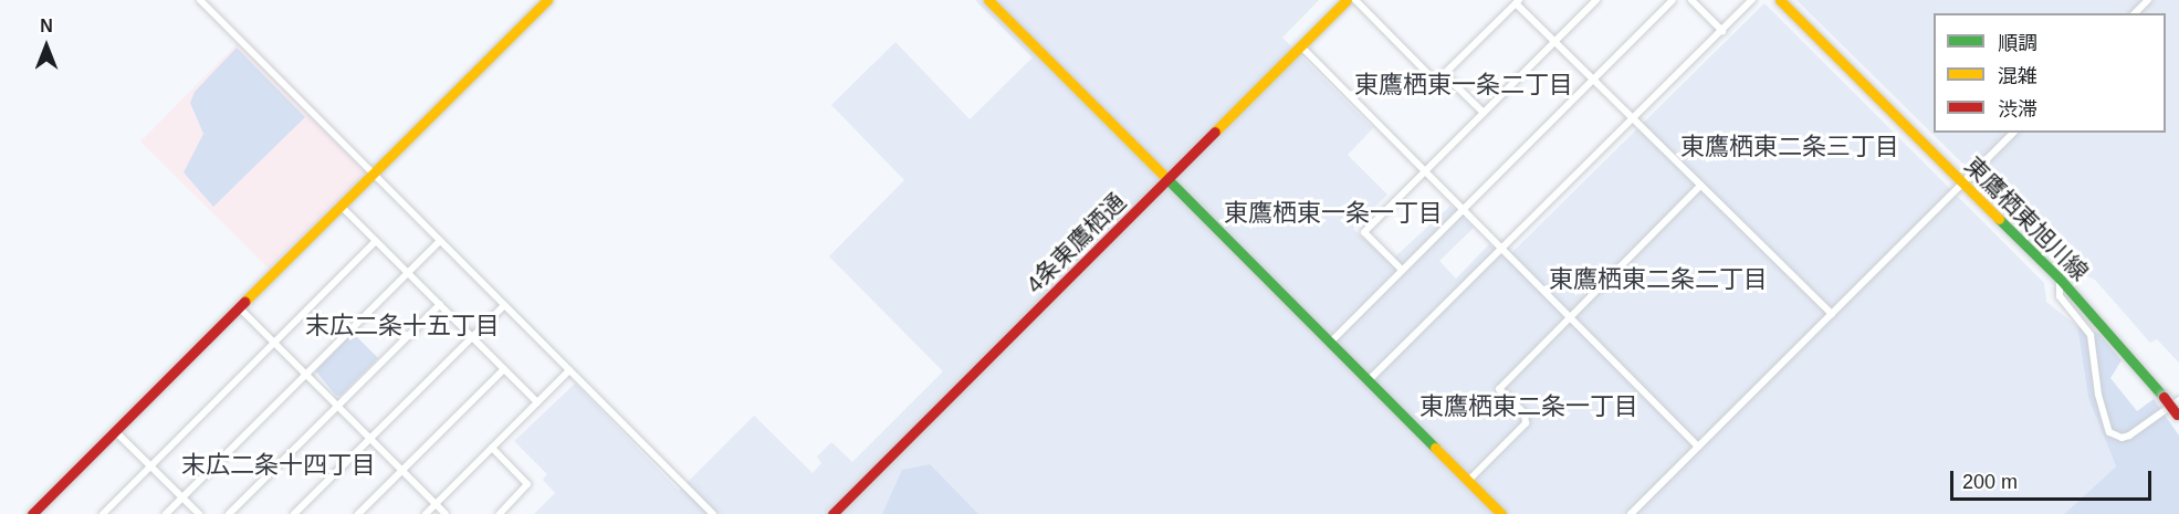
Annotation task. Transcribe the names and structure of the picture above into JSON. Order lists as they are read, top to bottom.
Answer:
{
  "streets": {
    "main road": ["東鷹栖東旭川線", "4条東鷹栖通"]
  },
  "districts": [
    "東鷹栖東一条二丁目",
    "東鷹栖東二条三丁目",
    "東鷹栖東一条一丁目",
    "東鷹栖東二条二丁目",
    "末広二条十五丁目",
    "東鷹栖東二条一丁目",
    "末広二条十四丁目"
  ],
  "legend": ["順調", "混雑", "渋滞"],
  "scale_bar": "200 m",
  "north": "top"
}
